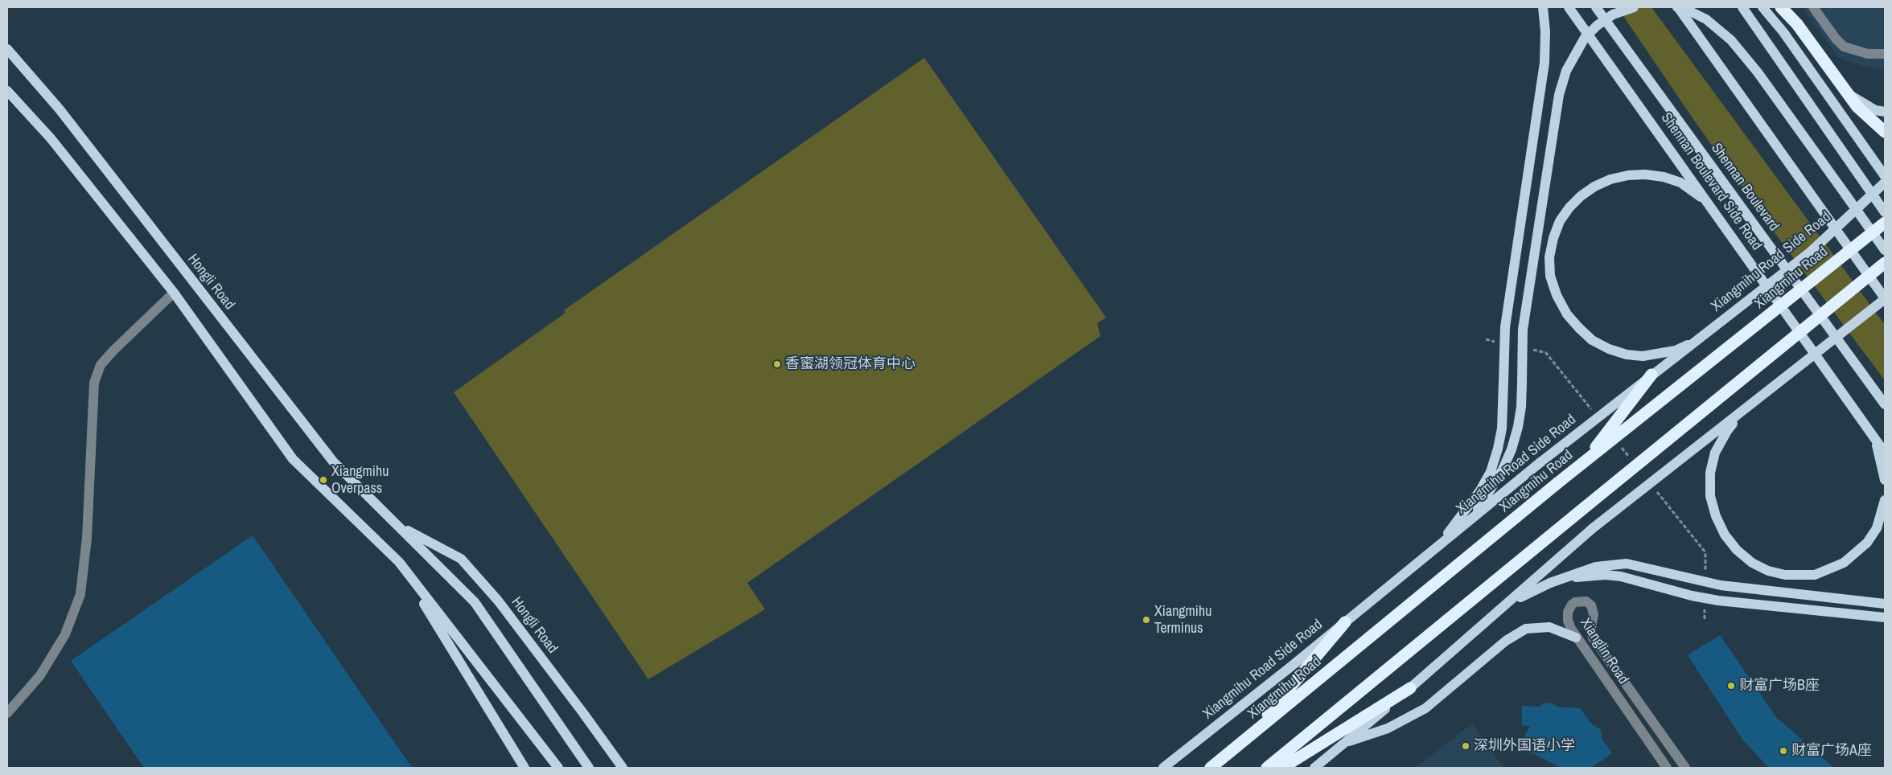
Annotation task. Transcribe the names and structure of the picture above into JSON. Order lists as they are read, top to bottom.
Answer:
{
  "streets": {
    "highway": ["Xiangmihu Road"],
    "main road": [
      "Shennan Boulevard Side Road",
      "Shennan Boulevard",
      "Xiangmihu Road Side Road",
      "Hongli Road"
    ],
    "street": ["Xianglin Road"]
  },
  "places": [
    "香蜜湖领冠体育中心",
    "Xiangmihu Overpass",
    "Xiangmihu Terminus",
    "财富广场B座",
    "深圳外国语小学",
    "财富广场A座"
  ]
}
